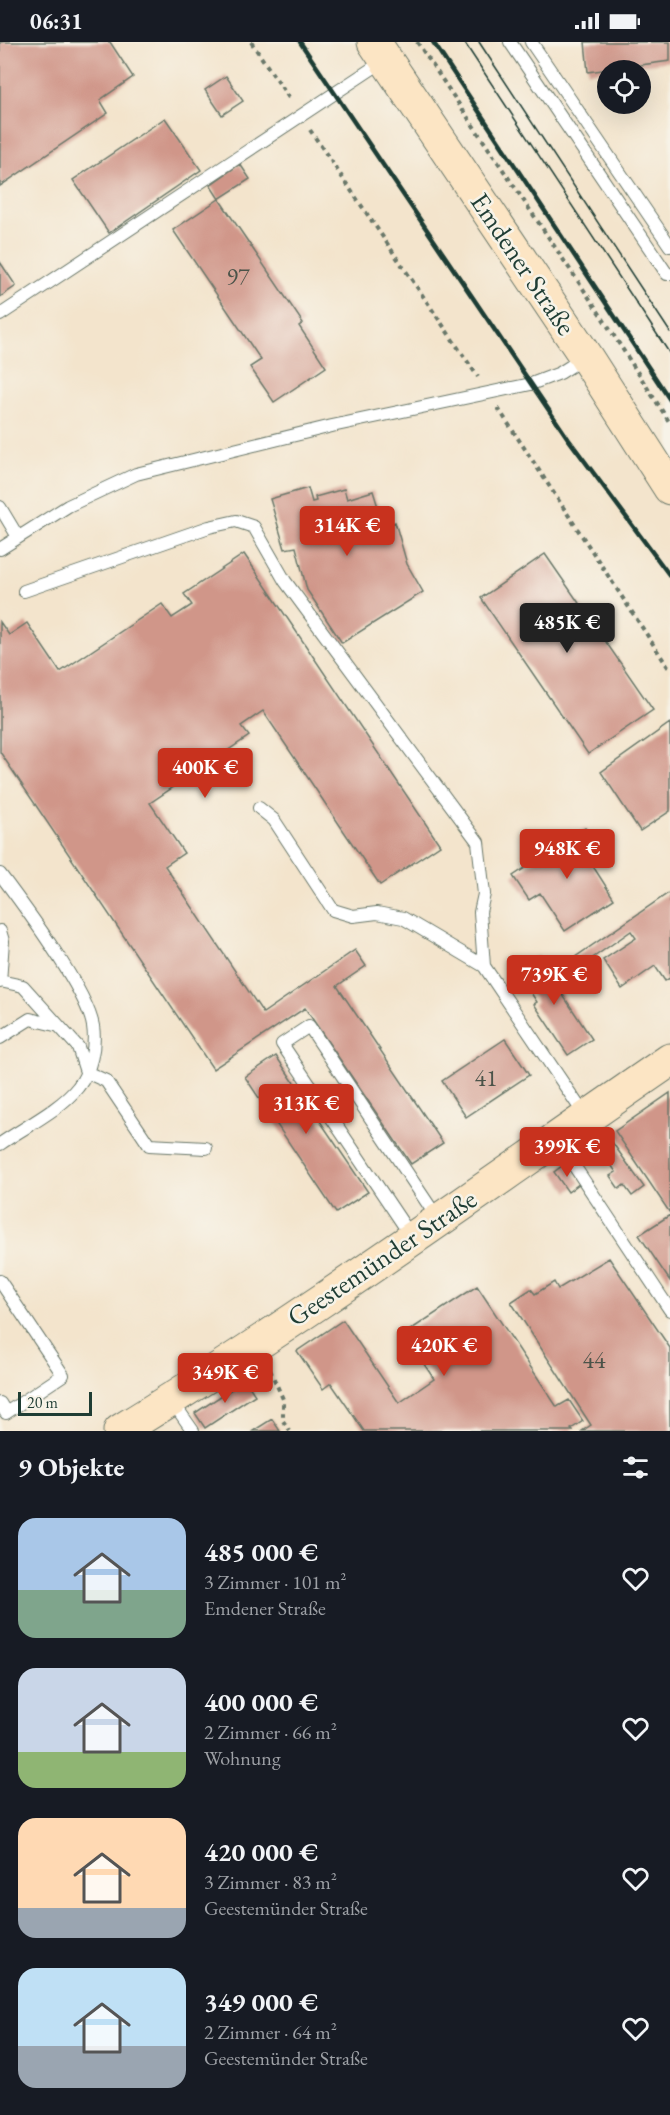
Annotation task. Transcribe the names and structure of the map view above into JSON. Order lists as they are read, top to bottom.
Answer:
{
  "streets": {
    "street": ["Emdener Straße", "Geestemünder Straße"]
  },
  "house_numbers": ["97", "41", "44"],
  "scale_bar": "20 m",
  "page": {
    "status": "06:31",
    "price": [
      "314K €",
      "485K €",
      "400K €",
      "948K €",
      "739K €",
      "313K €",
      "399K €",
      "420K €",
      "349K €"
    ],
    "scale": "20 m",
    "heading": "9 Objekte",
    "list": [
      {
        "name": "485 000 €",
        "note": "3 Zimmer · 101 m² · Emdener Straße"
      },
      {
        "name": "400 000 €",
        "note": "2 Zimmer · 66 m² · Wohnung"
      },
      {
        "name": "420 000 €",
        "note": "3 Zimmer · 83 m² · Geestemünder Straße"
      },
      {
        "name": "349 000 €",
        "note": "2 Zimmer · 64 m² · Geestemünder Straße"
      }
    ]
  }
}
